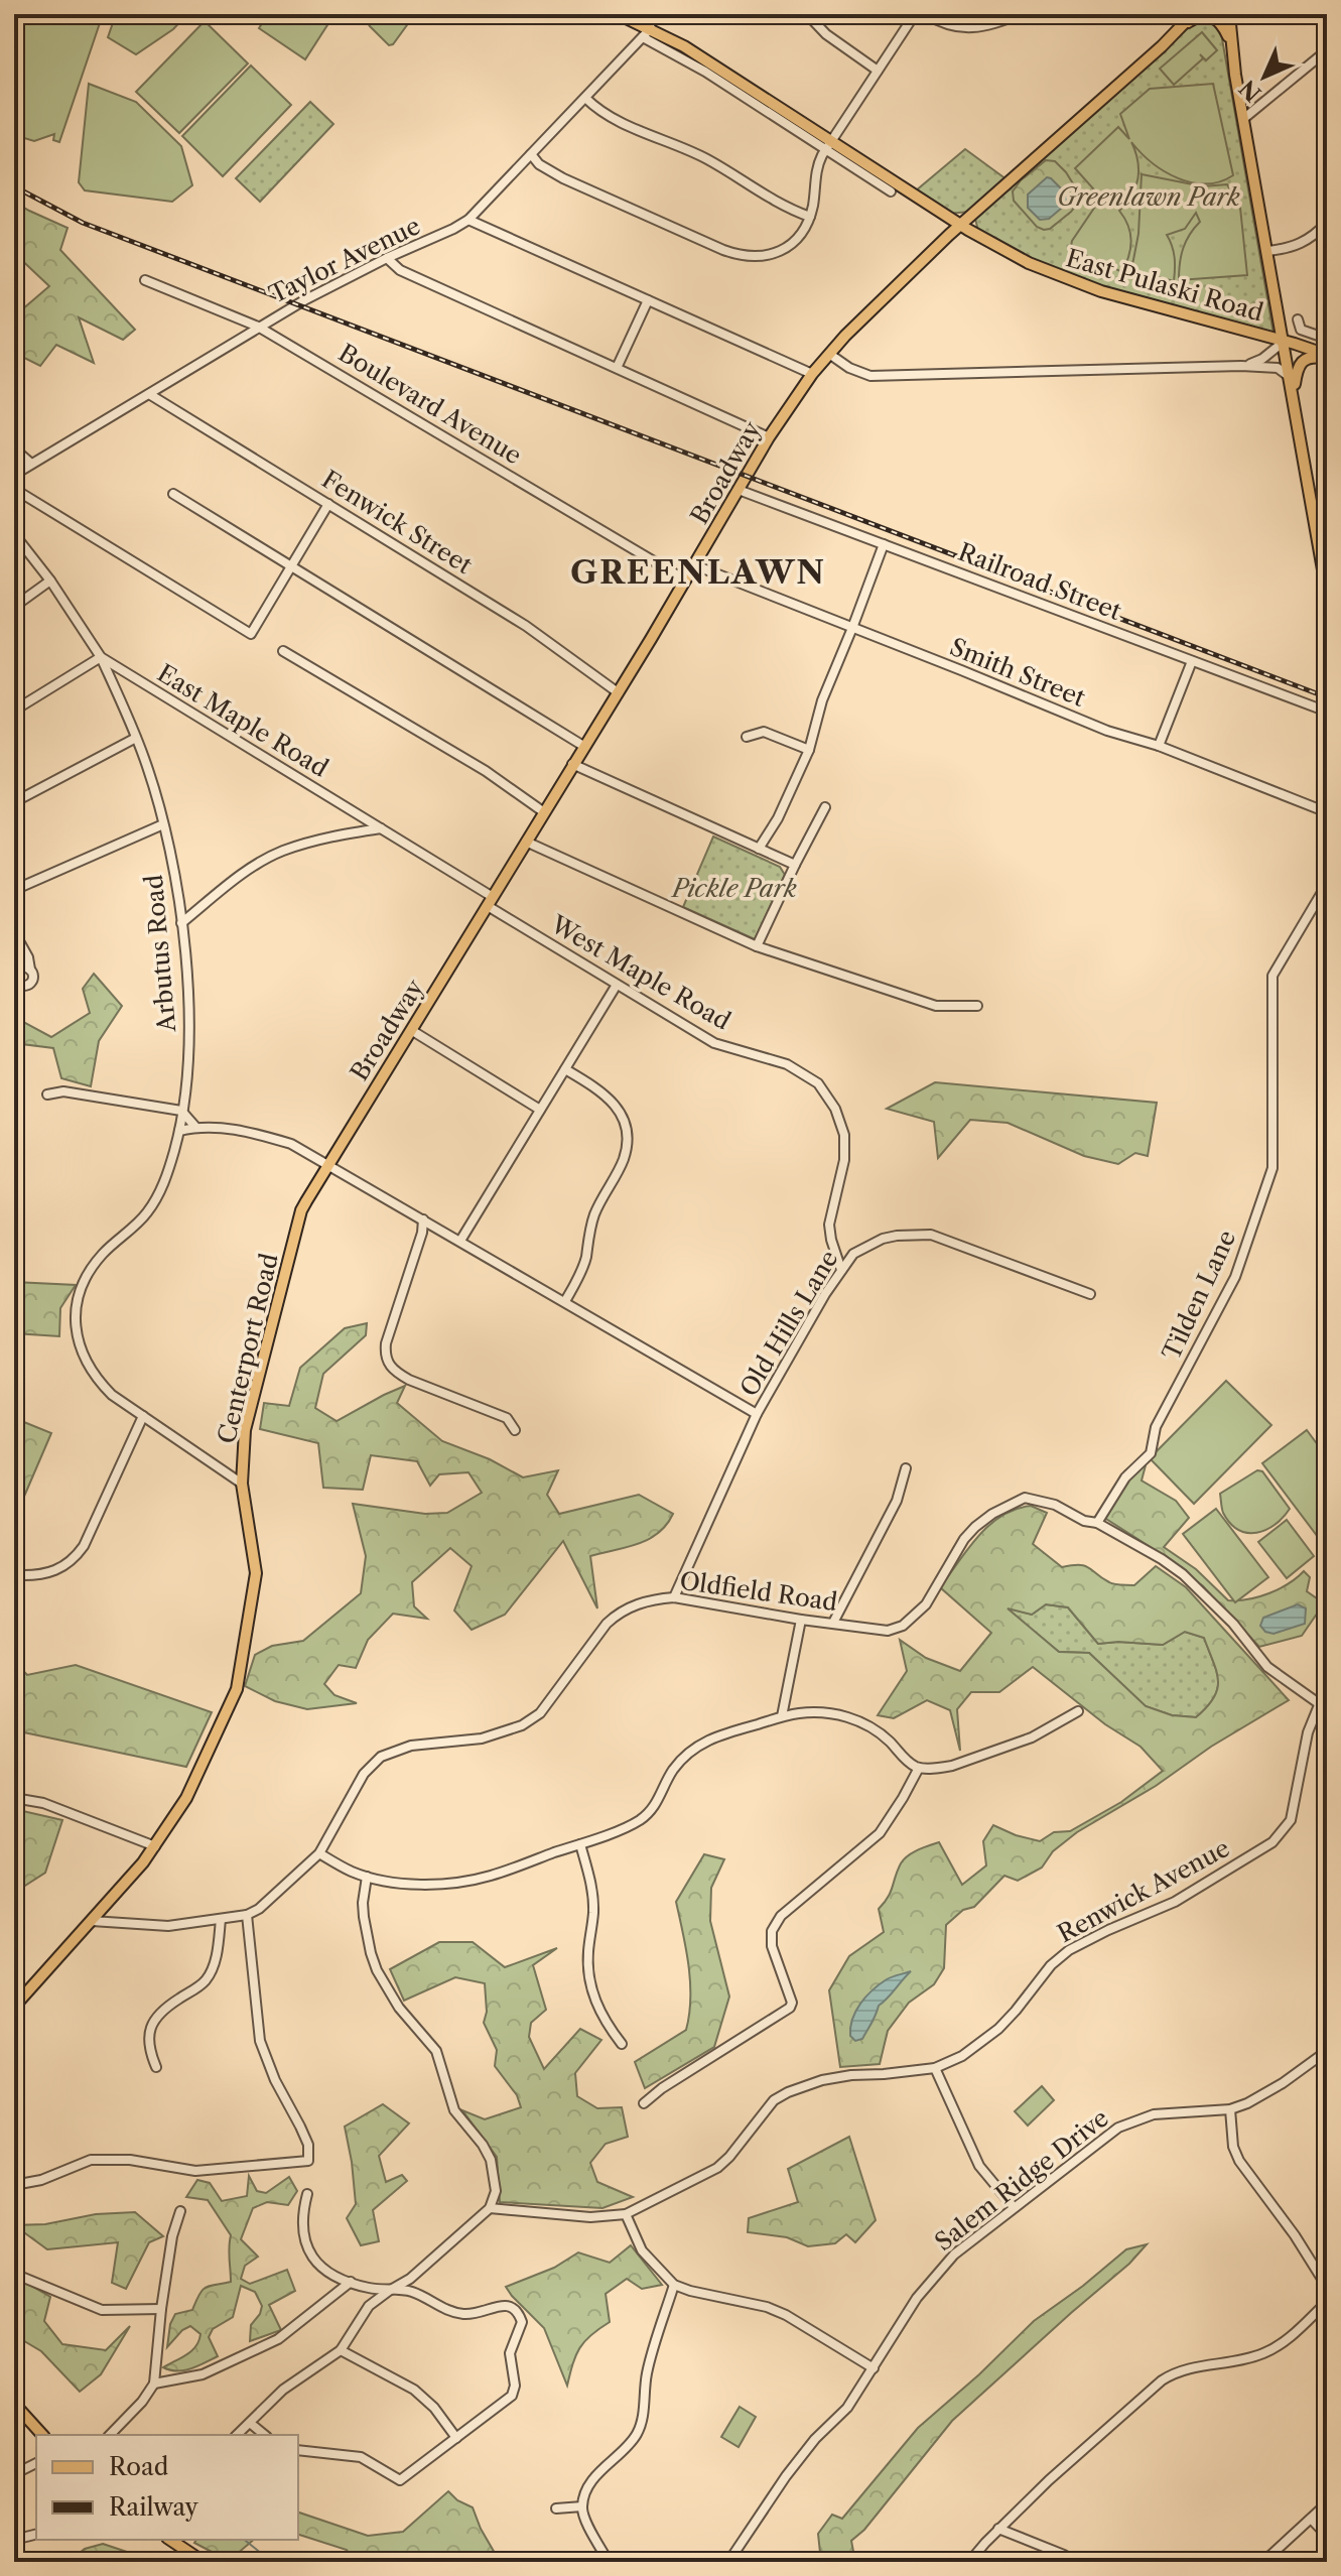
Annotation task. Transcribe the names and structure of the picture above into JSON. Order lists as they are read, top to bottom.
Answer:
{
  "streets": {
    "main road": ["East Pulaski Road", "Broadway", "Centerport Road"],
    "street": [
      "Taylor Avenue",
      "Boulevard Avenue",
      "Fenwick Street",
      "Railroad Street",
      "Smith Street",
      "East Maple Road",
      "Arbutus Road",
      "West Maple Road",
      "Tilden Lane",
      "Old Hills Lane",
      "Oldfield Road",
      "Renwick Avenue",
      "Salem Ridge Drive"
    ]
  },
  "crossings": [
    ["Taylor Avenue", "East Pulaski Road"],
    ["Taylor Avenue", "Boulevard Avenue"],
    ["Taylor Avenue", "Fenwick Street"],
    ["East Pulaski Road", "Broadway"],
    ["Boulevard Avenue", "Broadway"],
    ["Broadway", "Fenwick Street"],
    ["Broadway", "Railroad Street"],
    ["Broadway", "Smith Street"],
    ["Broadway", "East Maple Road"],
    ["Broadway", "West Maple Road"],
    ["Broadway", "Centerport Road"],
    ["East Maple Road", "Arbutus Road"],
    ["East Maple Road", "West Maple Road"],
    ["Arbutus Road", "Centerport Road"],
    ["West Maple Road", "Old Hills Lane"],
    ["Tilden Lane", "Oldfield Road"],
    ["Old Hills Lane", "Oldfield Road"],
    ["Centerport Road", "Oldfield Road"],
    ["Oldfield Road", "Renwick Avenue"]
  ],
  "districts": ["GREENLAWN"],
  "parks": ["Greenlawn Park", "Pickle Park"],
  "legend": ["Road", "Railway"],
  "north": "bottom left"
}
